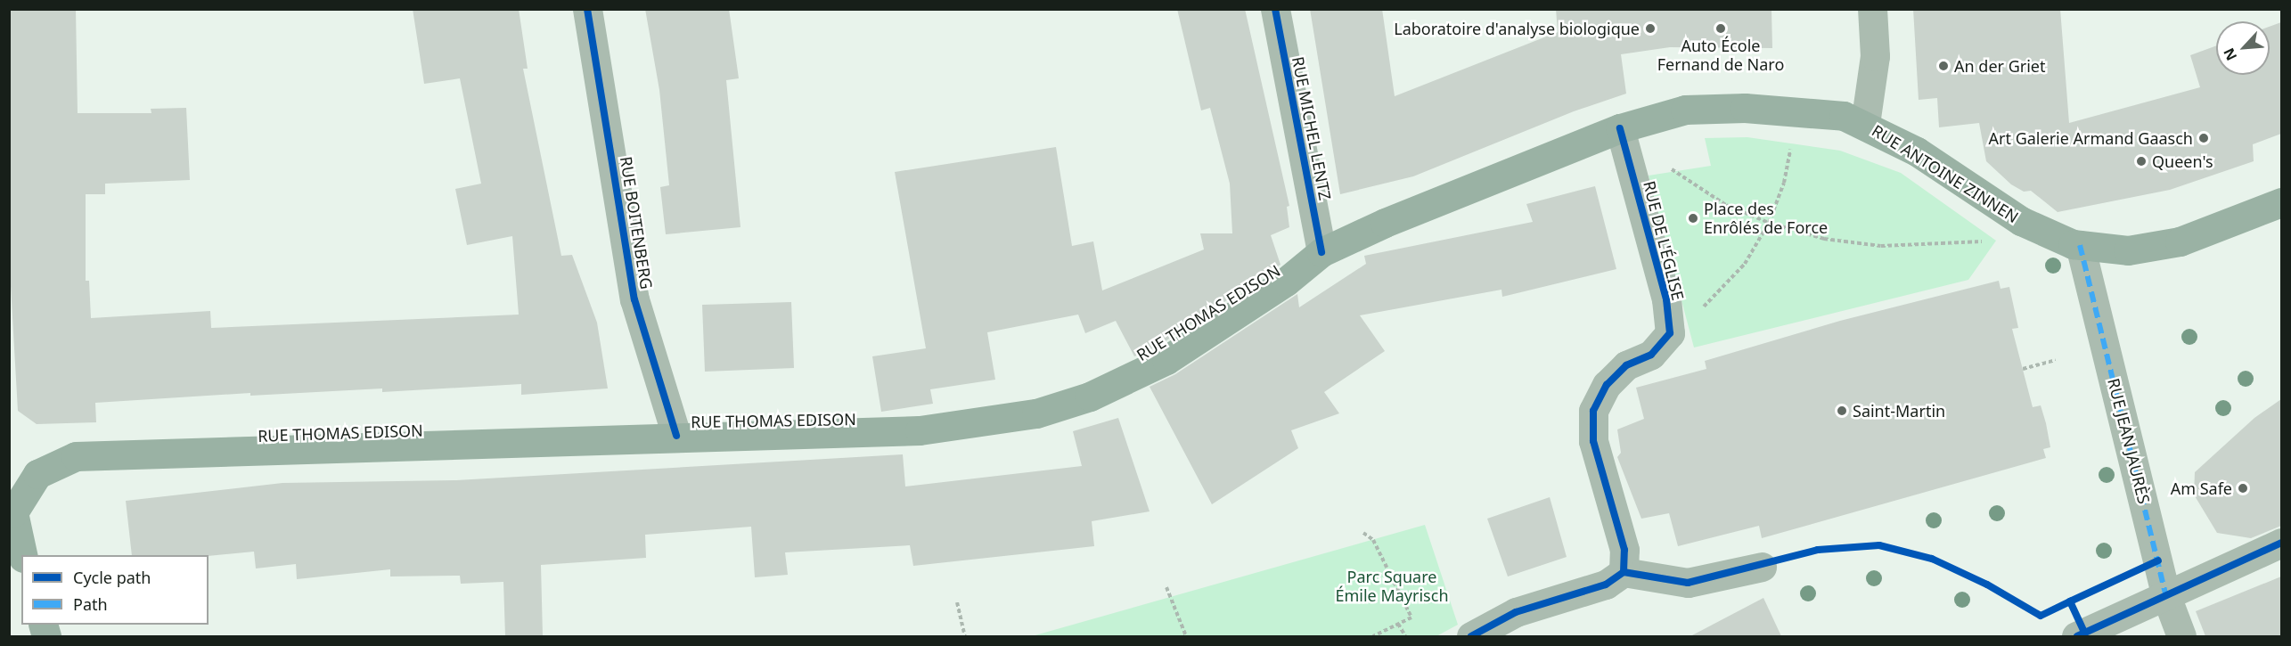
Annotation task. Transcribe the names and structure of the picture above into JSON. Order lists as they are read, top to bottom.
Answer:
{
  "streets": {
    "main road": ["RUE ANTOINE ZINNEN", "RUE THOMAS EDISON"],
    "street": [
      "RUE MICHEL LENTZ",
      "RUE BOITENBERG",
      "RUE DE L'ÉGLISE",
      "RUE JEAN JAURÈS"
    ]
  },
  "crossings": [
    ["RUE MICHEL LENTZ", "RUE THOMAS EDISON"],
    ["RUE ANTOINE ZINNEN", "RUE JEAN JAURÈS"],
    ["RUE BOITENBERG", "RUE THOMAS EDISON"]
  ],
  "parks": ["Parc Square Émile Mayrisch"],
  "places": [
    "Laboratoire d'analyse biologique",
    "Auto École Fernand de Naro",
    "An der Griet",
    "Art Galerie Armand Gaasch",
    "Queen's",
    "Place des Enrôlés de Force",
    "Saint-Martin",
    "Am Safe"
  ],
  "legend": ["Cycle path", "Path"],
  "north": "bottom left"
}
